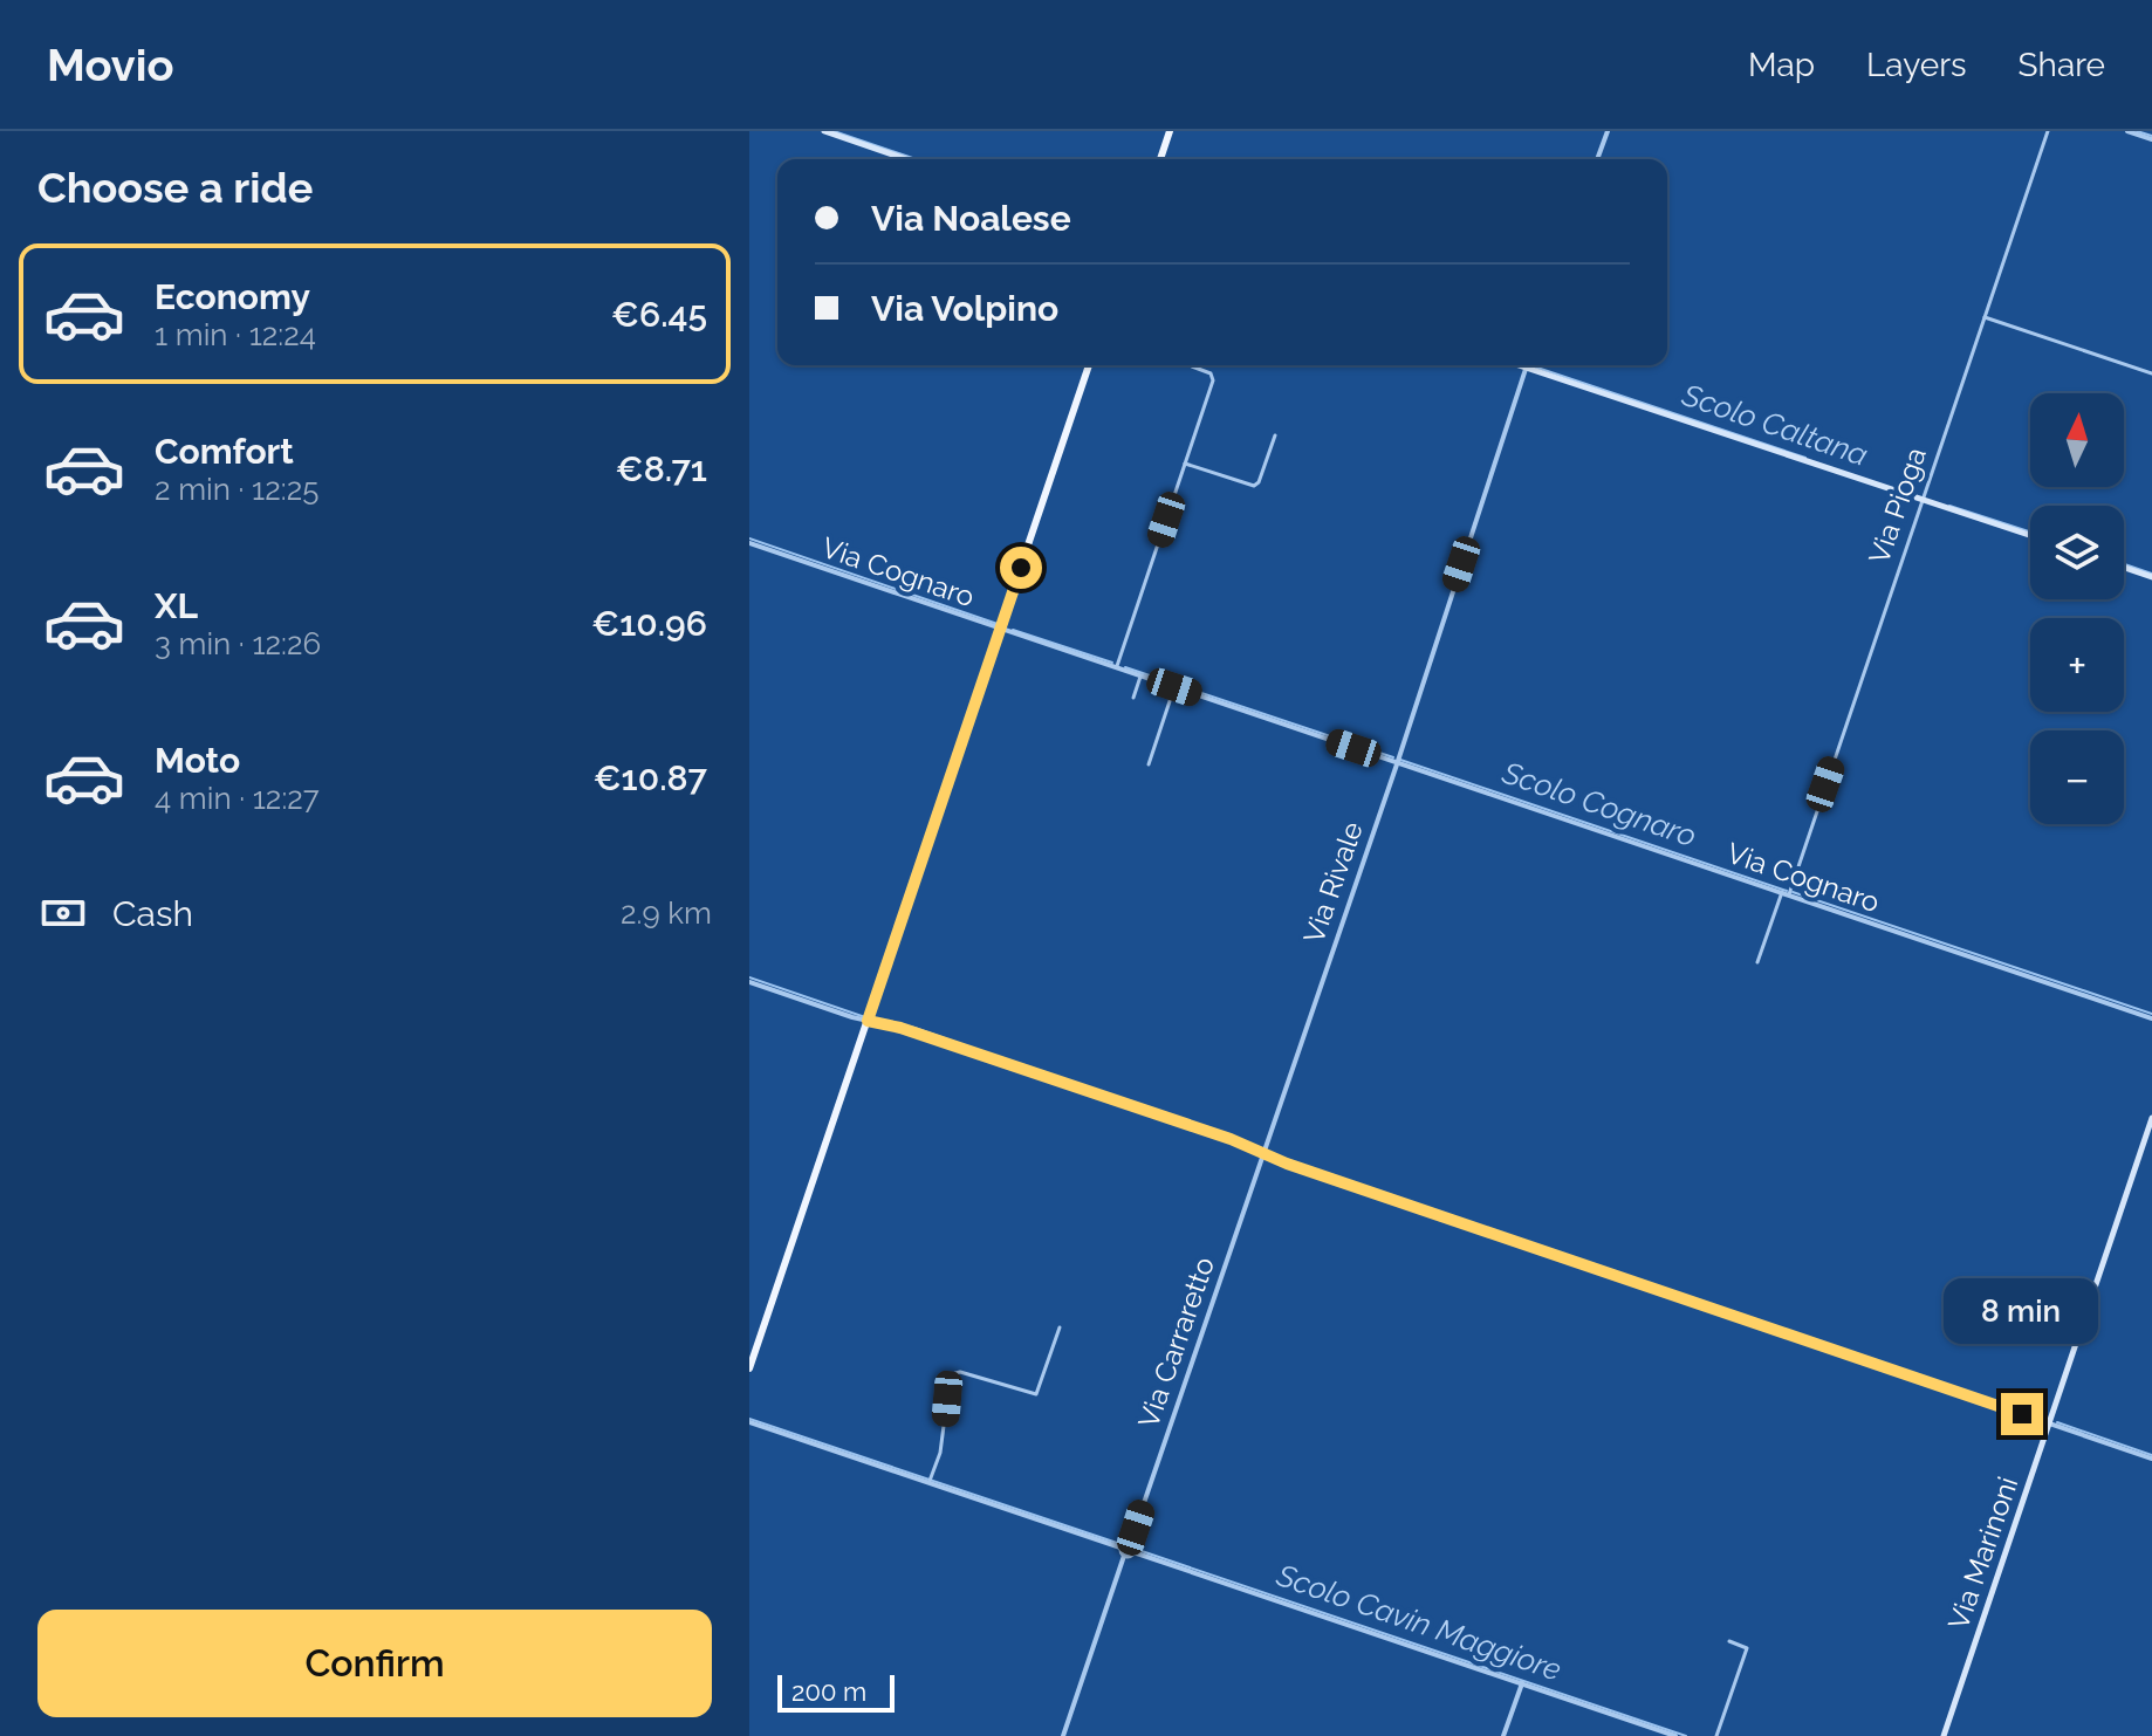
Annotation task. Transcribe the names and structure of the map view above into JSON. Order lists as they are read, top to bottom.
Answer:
{
  "streets": {
    "main road": ["Via Marinoni"],
    "street": [
      "Via Pioga",
      "Via Cognaro",
      "Via Rivale",
      "Via Carraretto"
    ]
  },
  "crossings": [
    ["Via Pioga", "Via Cognaro"],
    ["Via Cognaro", "Via Rivale"],
    ["Via Rivale", "Via Carraretto"]
  ],
  "water": ["Scolo Caltana", "Scolo Cognaro", "Scolo Cavin Maggiore"],
  "scale_bar": "200 m",
  "north": "top",
  "page": {
    "header": "Movio",
    "nav": ["Map", "Layers", "Share"],
    "heading": "Choose a ride",
    "banner": ["Via Noalese", "Via Volpino"],
    "list": [
      {
        "name": "Economy",
        "note": "1 min · 12:24",
        "value": "€6.45"
      },
      {
        "name": "Comfort",
        "note": "2 min · 12:25",
        "value": "€8.71"
      },
      {
        "name": "XL",
        "note": "3 min · 12:26",
        "value": "€10.96"
      },
      {
        "name": "Moto",
        "note": "4 min · 12:27",
        "value": "€10.87"
      }
    ],
    "map_buttons": ["+", "−"],
    "pay": ["Cash", "2.9 km"],
    "bubble": "8 min",
    "buttons": "Confirm",
    "scale": "200 m"
  }
}
